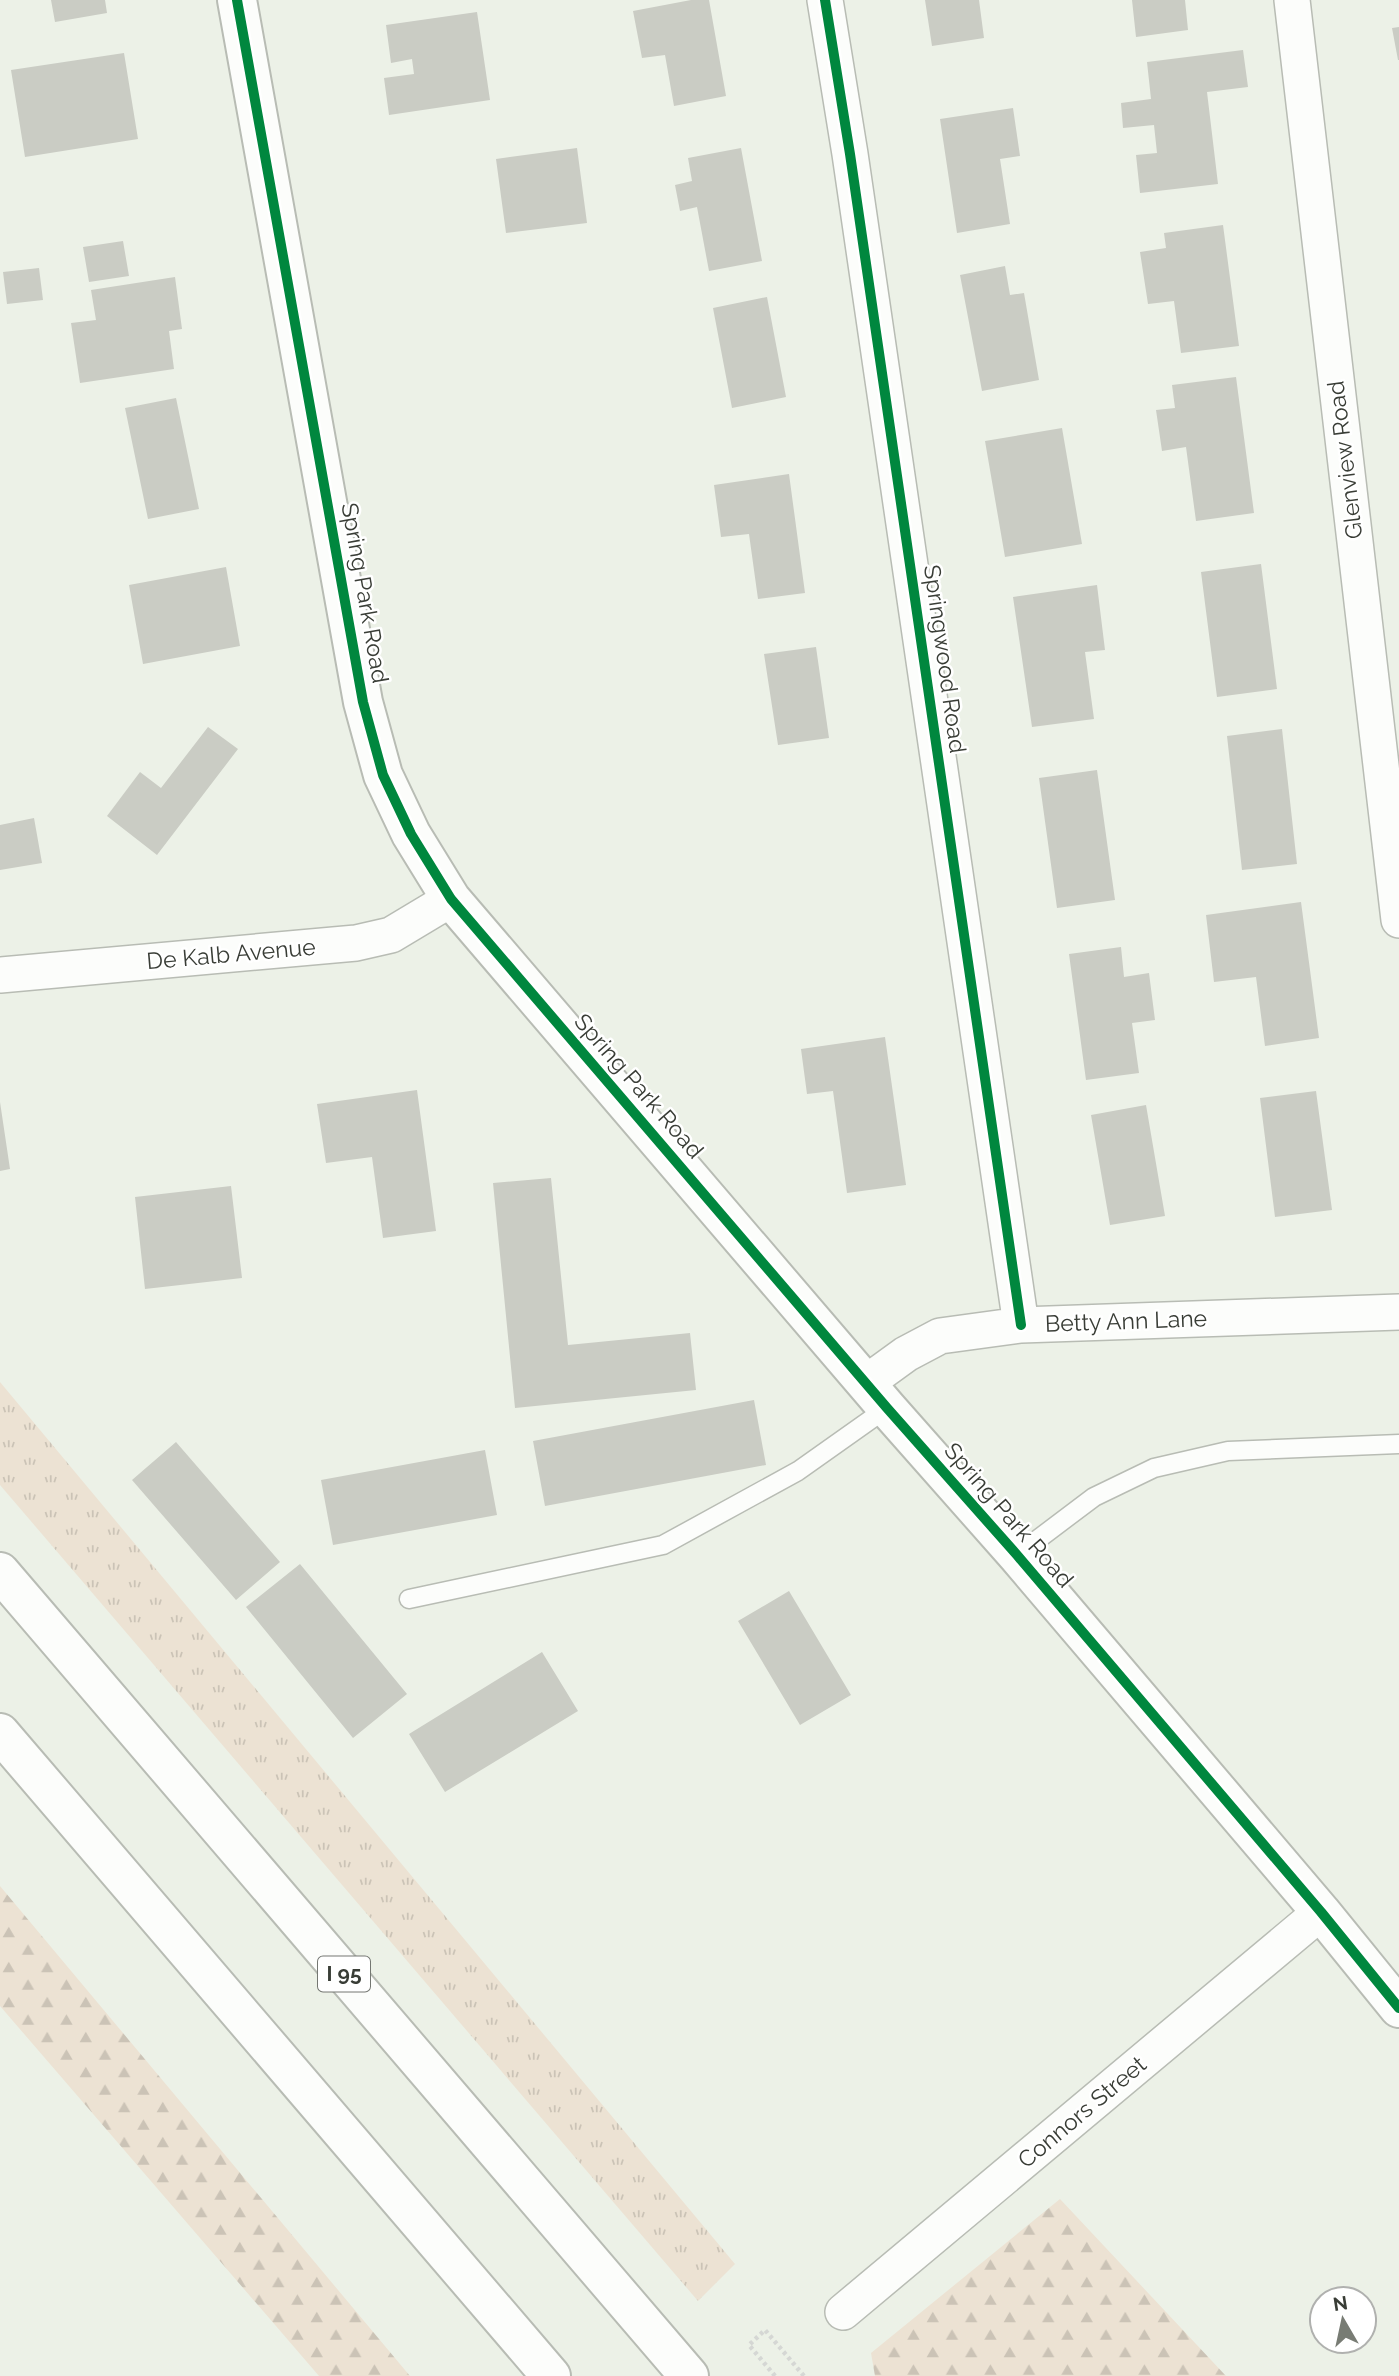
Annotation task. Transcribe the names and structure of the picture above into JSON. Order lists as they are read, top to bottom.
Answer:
{
  "streets": {
    "main road": ["Spring Park Road", "I 95"],
    "street": [
      "Glenview Road",
      "Springwood Road",
      "De Kalb Avenue",
      "Betty Ann Lane",
      "Connors Street"
    ]
  },
  "crossings": [
    ["Spring Park Road", "De Kalb Avenue"],
    ["Spring Park Road", "Betty Ann Lane"],
    ["Spring Park Road", "Connors Street"],
    ["Springwood Road", "Betty Ann Lane"]
  ],
  "north": "top"
}
